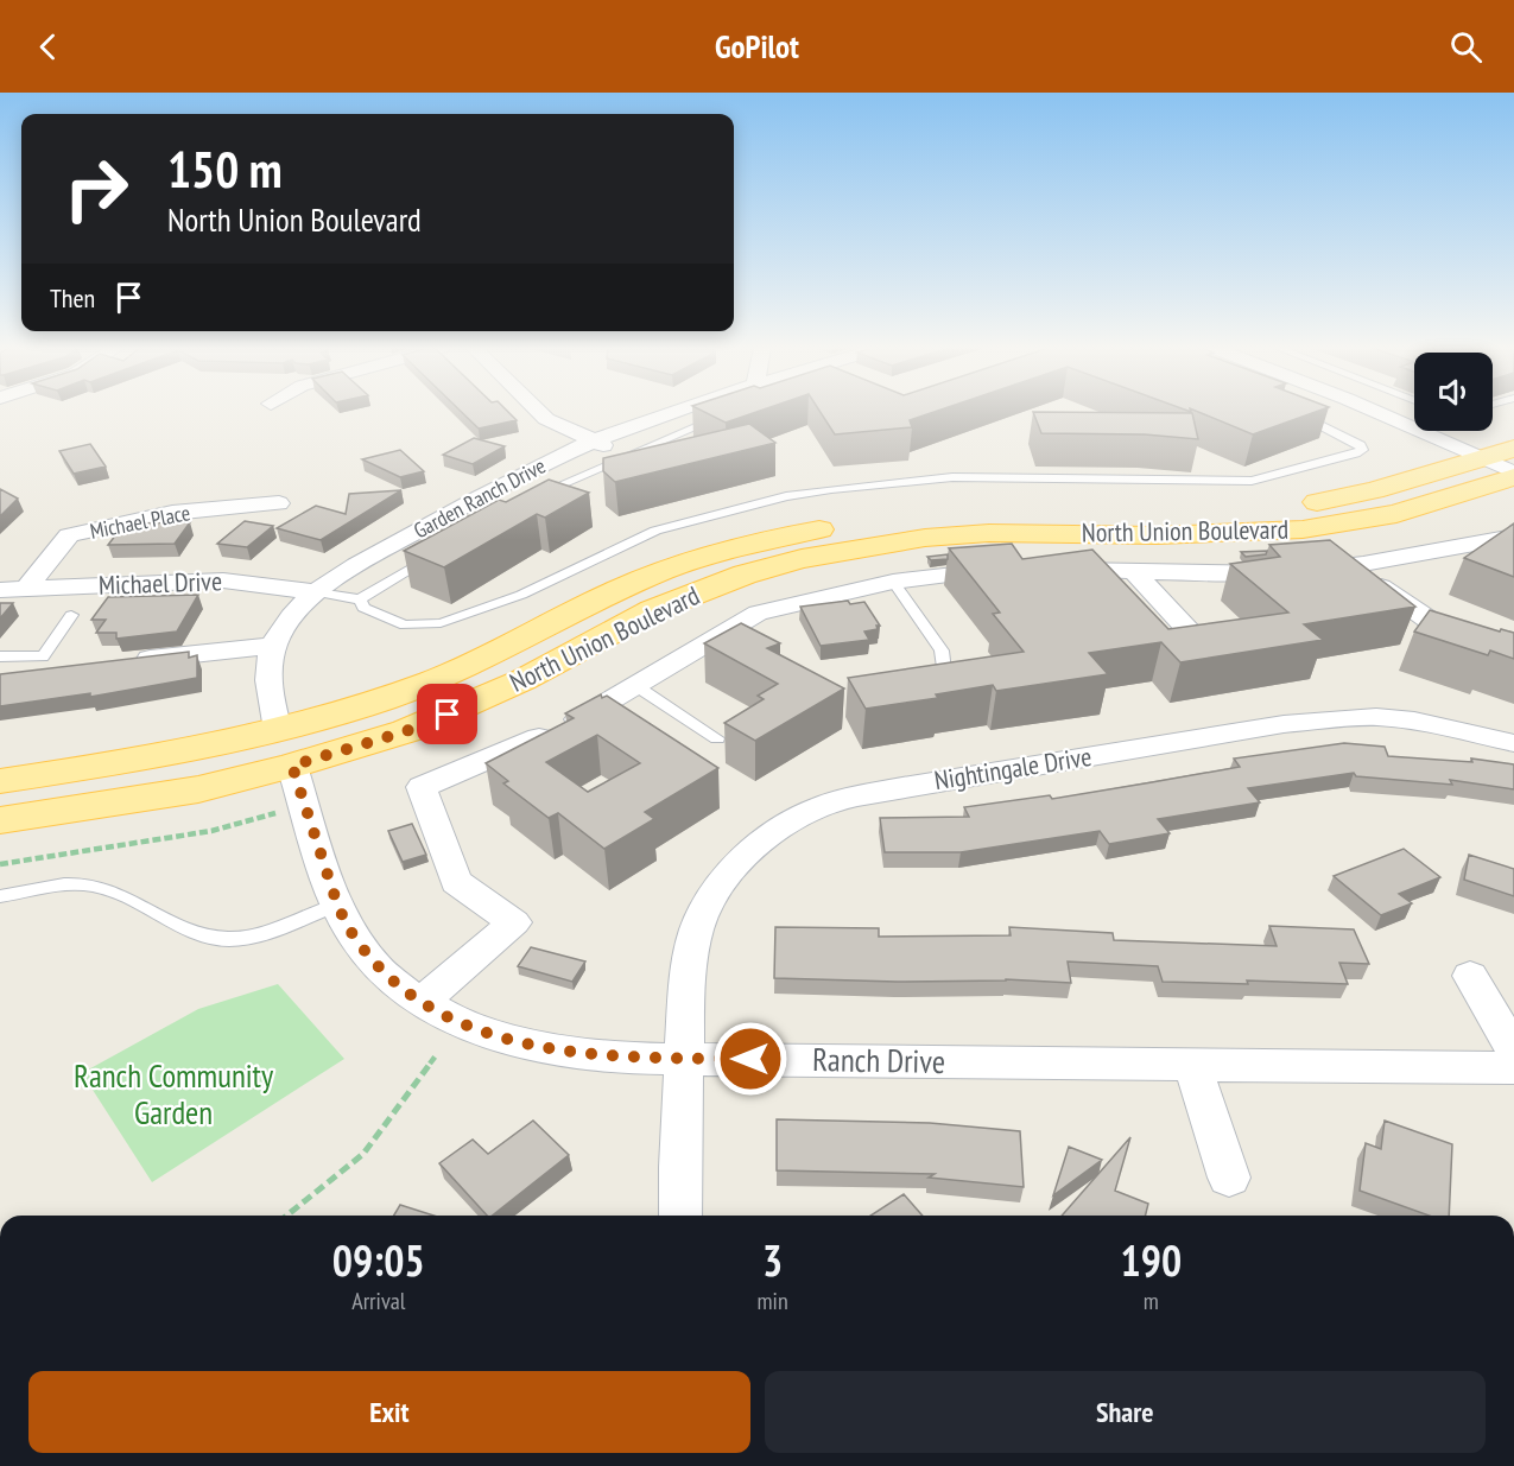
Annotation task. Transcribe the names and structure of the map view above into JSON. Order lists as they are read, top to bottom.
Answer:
{
  "streets": {
    "main road": ["North Union Boulevard"],
    "street": [
      "Garden Ranch Drive",
      "Michael Place",
      "Michael Drive",
      "Nightingale Drive",
      "Ranch Drive"
    ]
  },
  "crossings": [
    ["Garden Ranch Drive", "North Union Boulevard"],
    ["Garden Ranch Drive", "Michael Drive"],
    ["Michael Place", "Michael Drive"],
    ["North Union Boulevard", "Ranch Drive"],
    ["Nightingale Drive", "Ranch Drive"]
  ],
  "parks": ["Ranch Community Garden"],
  "page": {
    "header": "GoPilot",
    "turn": ["150 m", "North Union Boulevard"],
    "then": "Then",
    "eta": [
      "09:05",
      "Arrival",
      "3",
      "min",
      "190",
      "m"
    ],
    "buttons": ["Exit", "Share"]
  }
}
